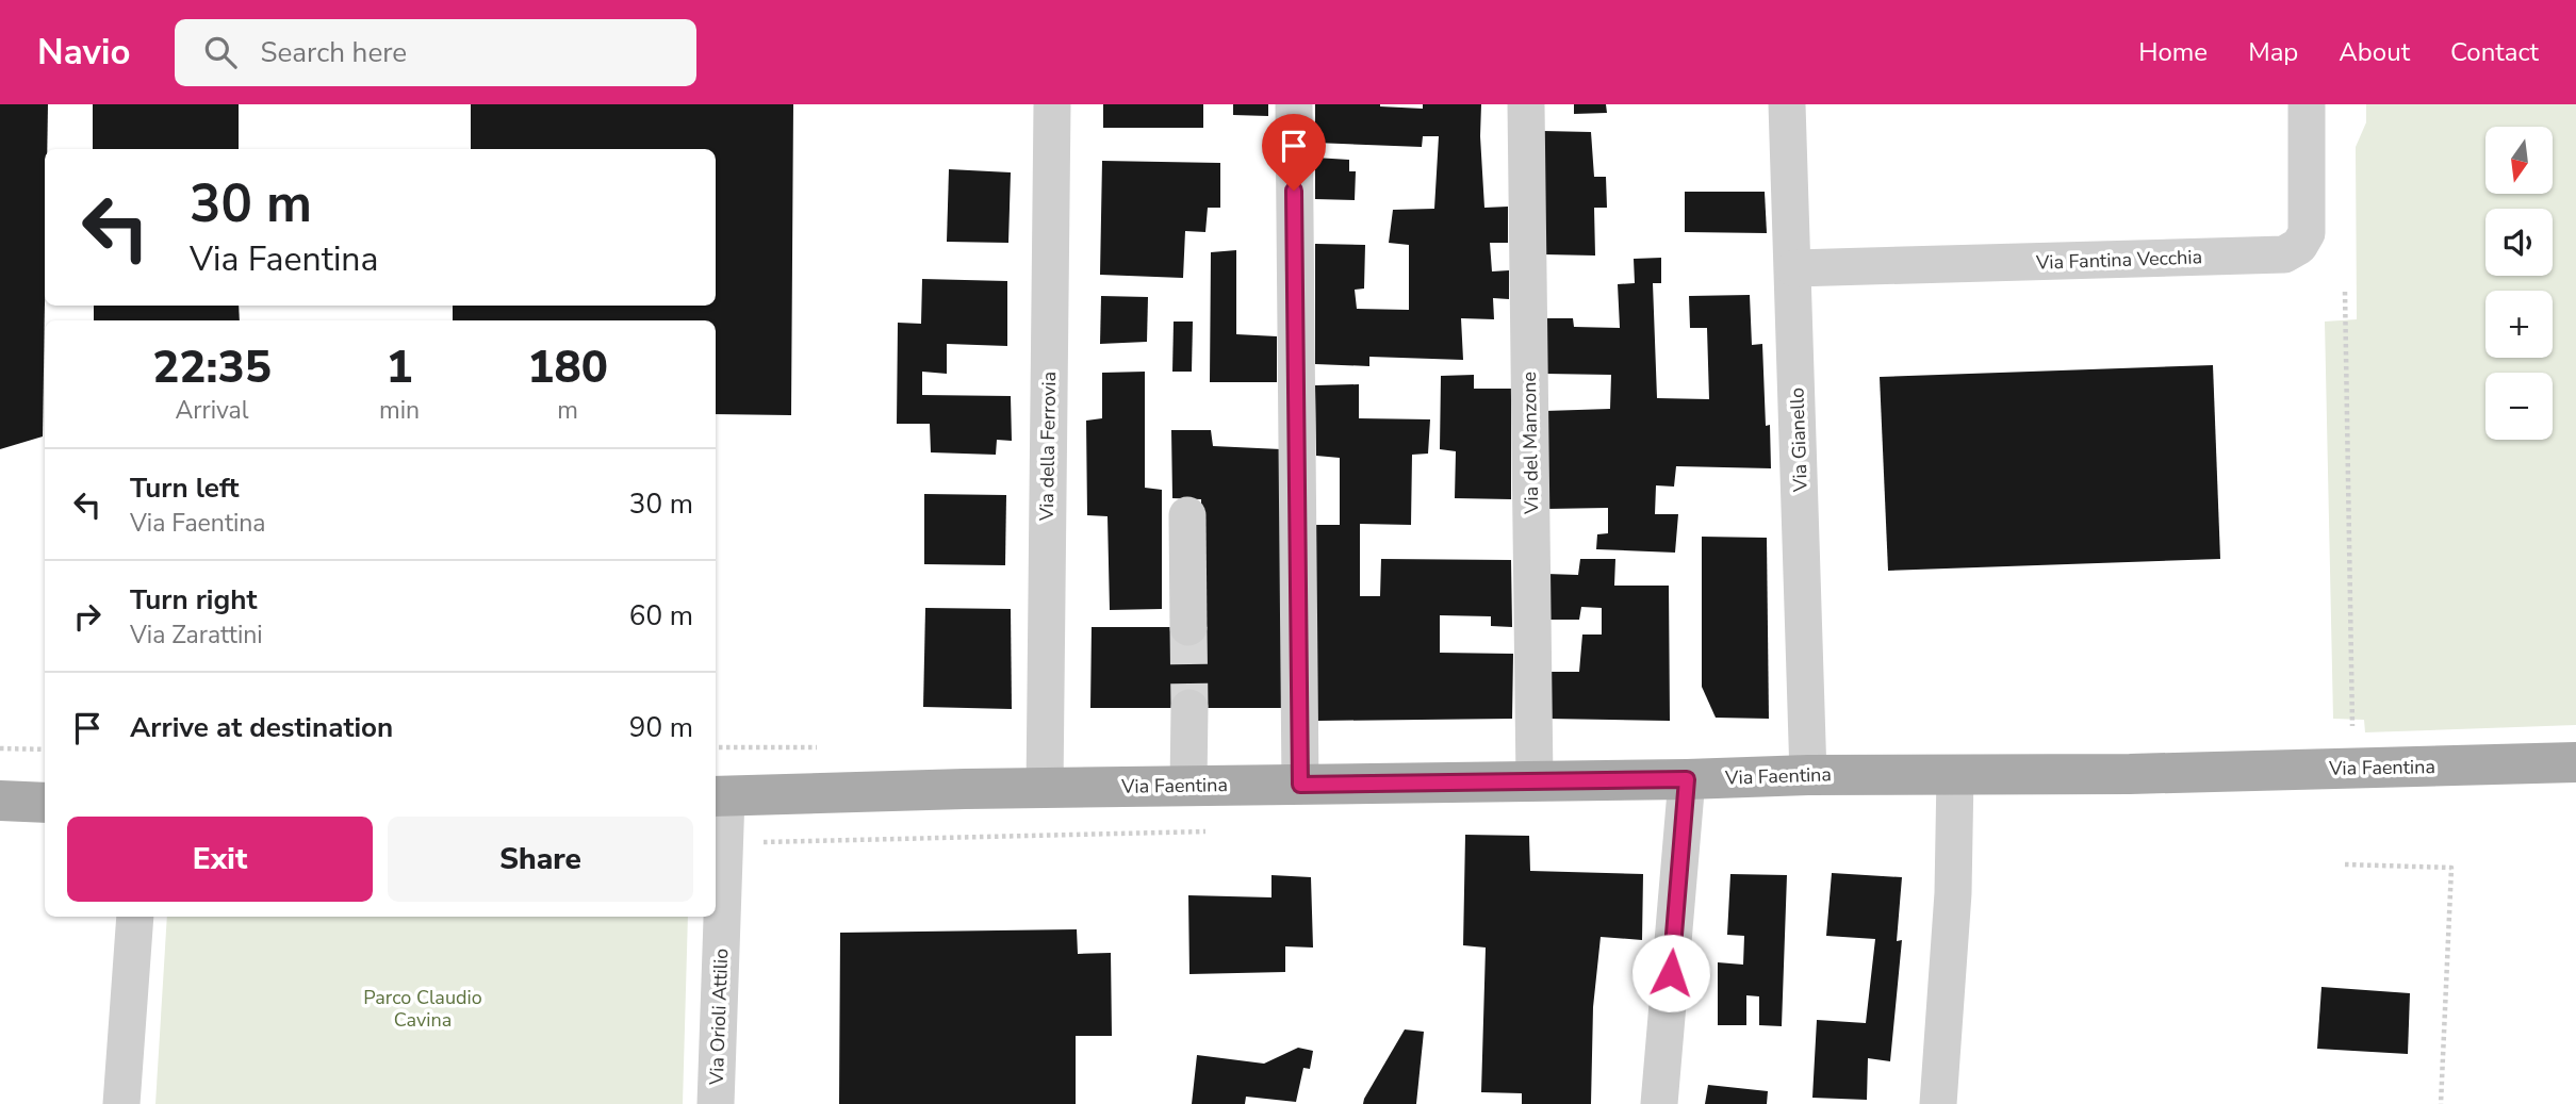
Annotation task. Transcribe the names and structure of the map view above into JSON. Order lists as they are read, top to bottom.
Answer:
{
  "streets": {
    "main road": ["Via Faentina"],
    "street": [
      "Via Fantina Vecchia",
      "Via Gianello",
      "Via del Manzone",
      "Via della Ferrovia",
      "Via Orioli Attilio"
    ]
  },
  "crossings": [
    ["Via Fantina Vecchia", "Via Gianello"],
    ["Via Gianello", "Via Faentina"],
    ["Via del Manzone", "Via Faentina"],
    ["Via della Ferrovia", "Via Faentina"],
    ["Via Faentina", "Via Orioli Attilio"]
  ],
  "parks": ["Parco Claudio Cavina"],
  "north": "bottom",
  "page": {
    "header": "Navio",
    "search": "Search here",
    "nav": [
      "Home",
      "Map",
      "About",
      "Contact"
    ],
    "map_buttons": ["+", "−"],
    "turn": ["30 m", "Via Faentina"],
    "eta": [
      "22:35",
      "Arrival",
      "1",
      "min",
      "180",
      "m"
    ],
    "list": [
      {
        "name": "Turn left",
        "note": "Via Faentina",
        "value": "30 m"
      },
      {
        "name": "Turn right",
        "note": "Via Zarattini",
        "value": "60 m"
      },
      {
        "name": "Arrive at destination",
        "value": "90 m"
      }
    ],
    "buttons": ["Exit", "Share"]
  }
}
